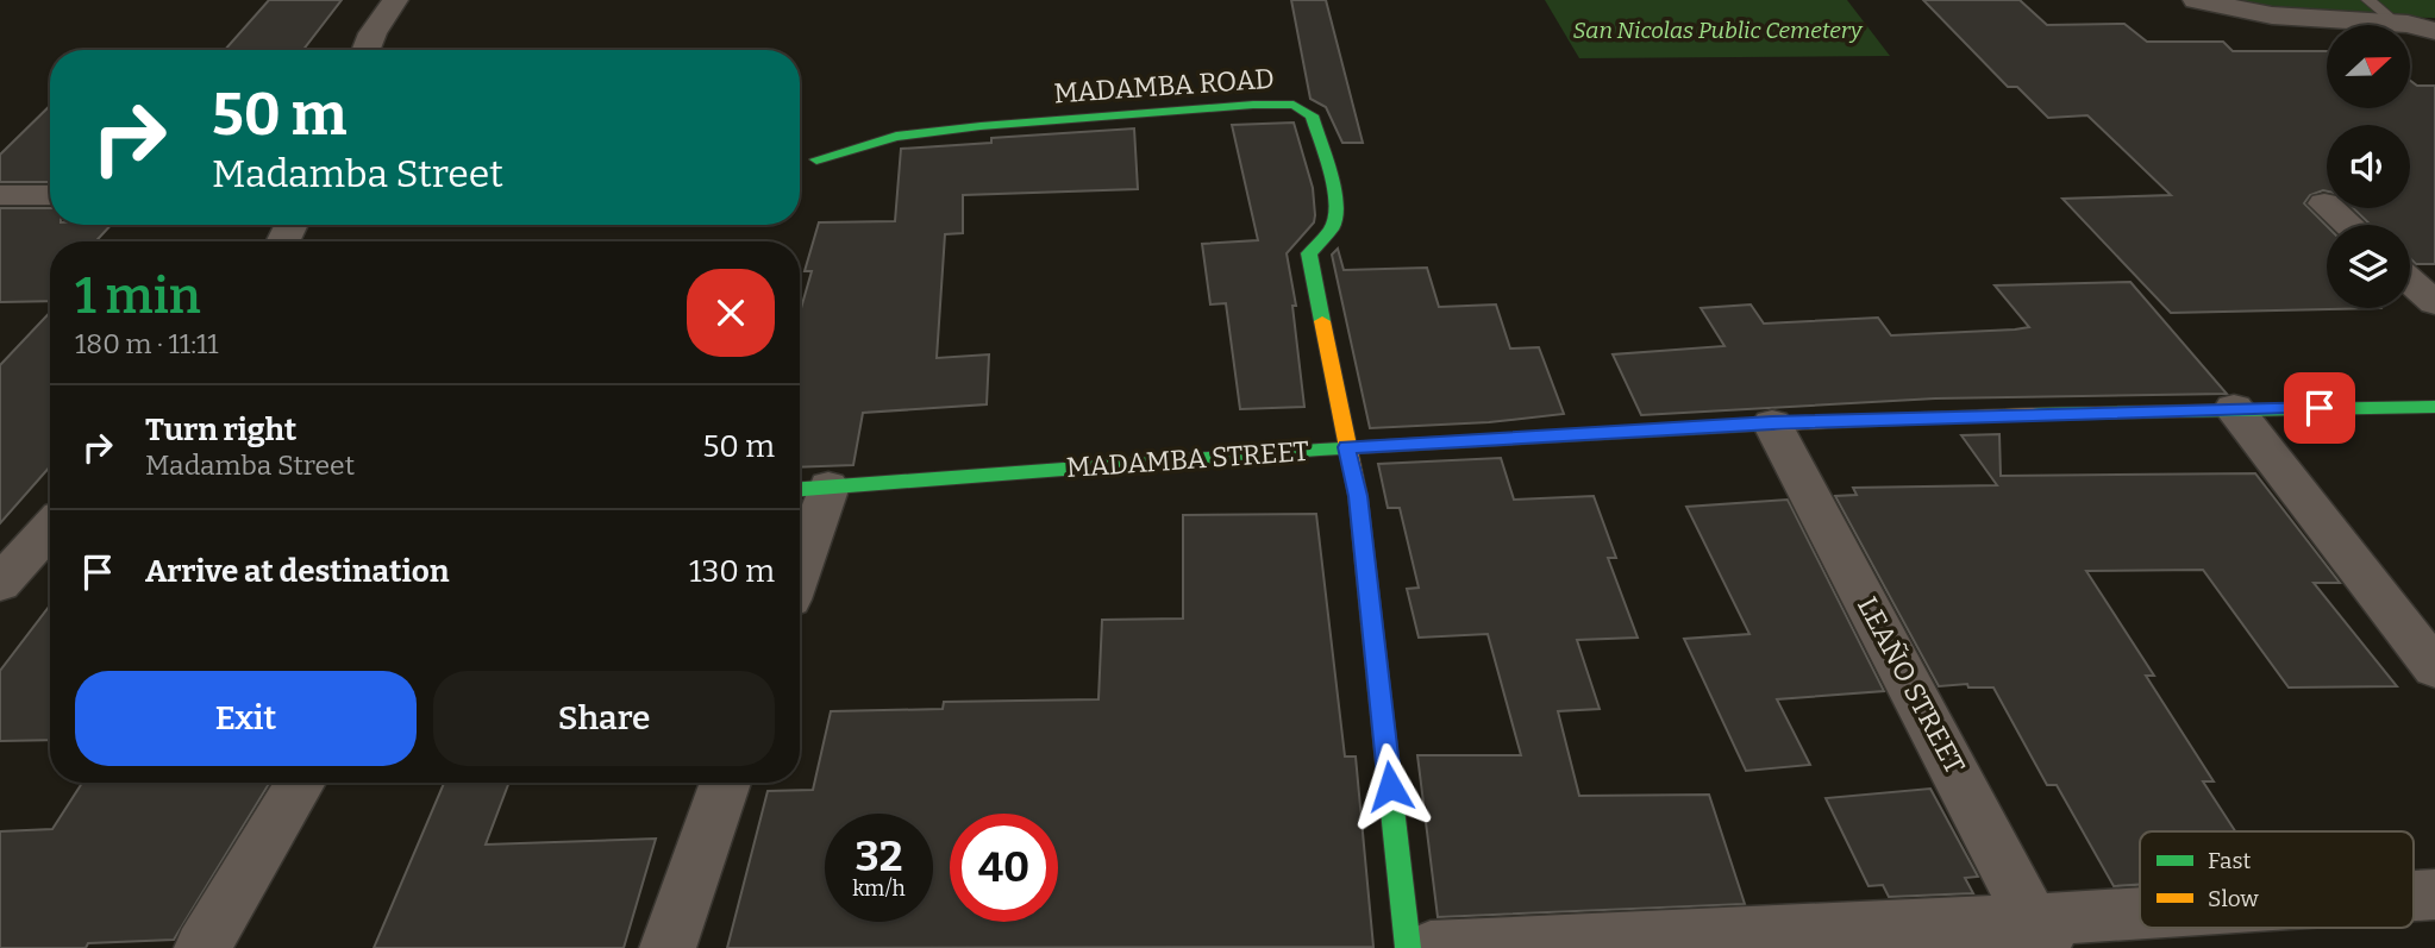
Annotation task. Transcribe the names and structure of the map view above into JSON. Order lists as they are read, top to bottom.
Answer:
{
  "streets": {
    "street": ["MADAMBA ROAD", "MADAMBA STREET", "LEAÑO STREET"]
  },
  "crossings": [
    ["MADAMBA ROAD", "MADAMBA STREET"],
    ["MADAMBA STREET", "LEAÑO STREET"]
  ],
  "parks": ["San Nicolas Public Cemetery"],
  "legend": ["Fast", "Slow"],
  "north": "right",
  "page": {
    "turn": ["50 m", "Madamba Street"],
    "heading": ["1 min", "180 m · 11:11"],
    "list": [
      {
        "name": "Turn right",
        "note": "Madamba Street",
        "value": "50 m"
      },
      {
        "name": "Arrive at destination",
        "value": "130 m"
      }
    ],
    "buttons": ["Exit", "Share"],
    "speed": "32 km/h",
    "limit": "40"
  }
}
